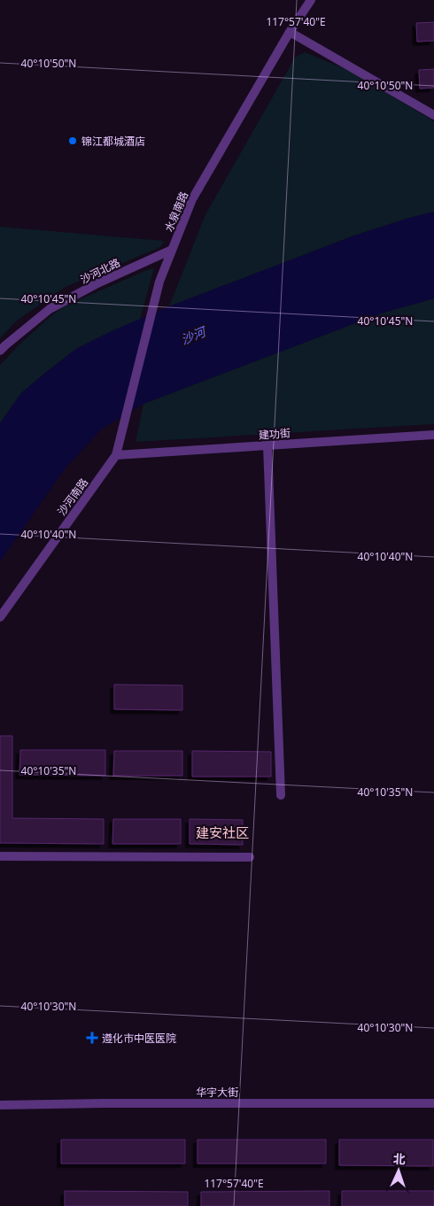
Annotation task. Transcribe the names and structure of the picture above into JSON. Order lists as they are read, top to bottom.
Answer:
{
  "streets": {
    "street": [
      "水泉南路",
      "沙河北路",
      "建功街",
      "沙河南路",
      "华宇大街"
    ]
  },
  "crossings": [
    ["水泉南路", "沙河北路"],
    ["水泉南路", "建功街"],
    ["水泉南路", "沙河南路"],
    ["建功街", "沙河南路"]
  ],
  "districts": ["建安社区"],
  "water": ["沙河"],
  "places": {
    "other": ["锦江都城酒店"],
    "health": ["遵化市中医医院"]
  },
  "north": "top",
  "coordinates": [
    "117°57'40\"E",
    "40°10'50\"N",
    "40°10'45\"N",
    "40°10'40\"N",
    "40°10'35\"N",
    "40°10'30\"N"
  ]
}
